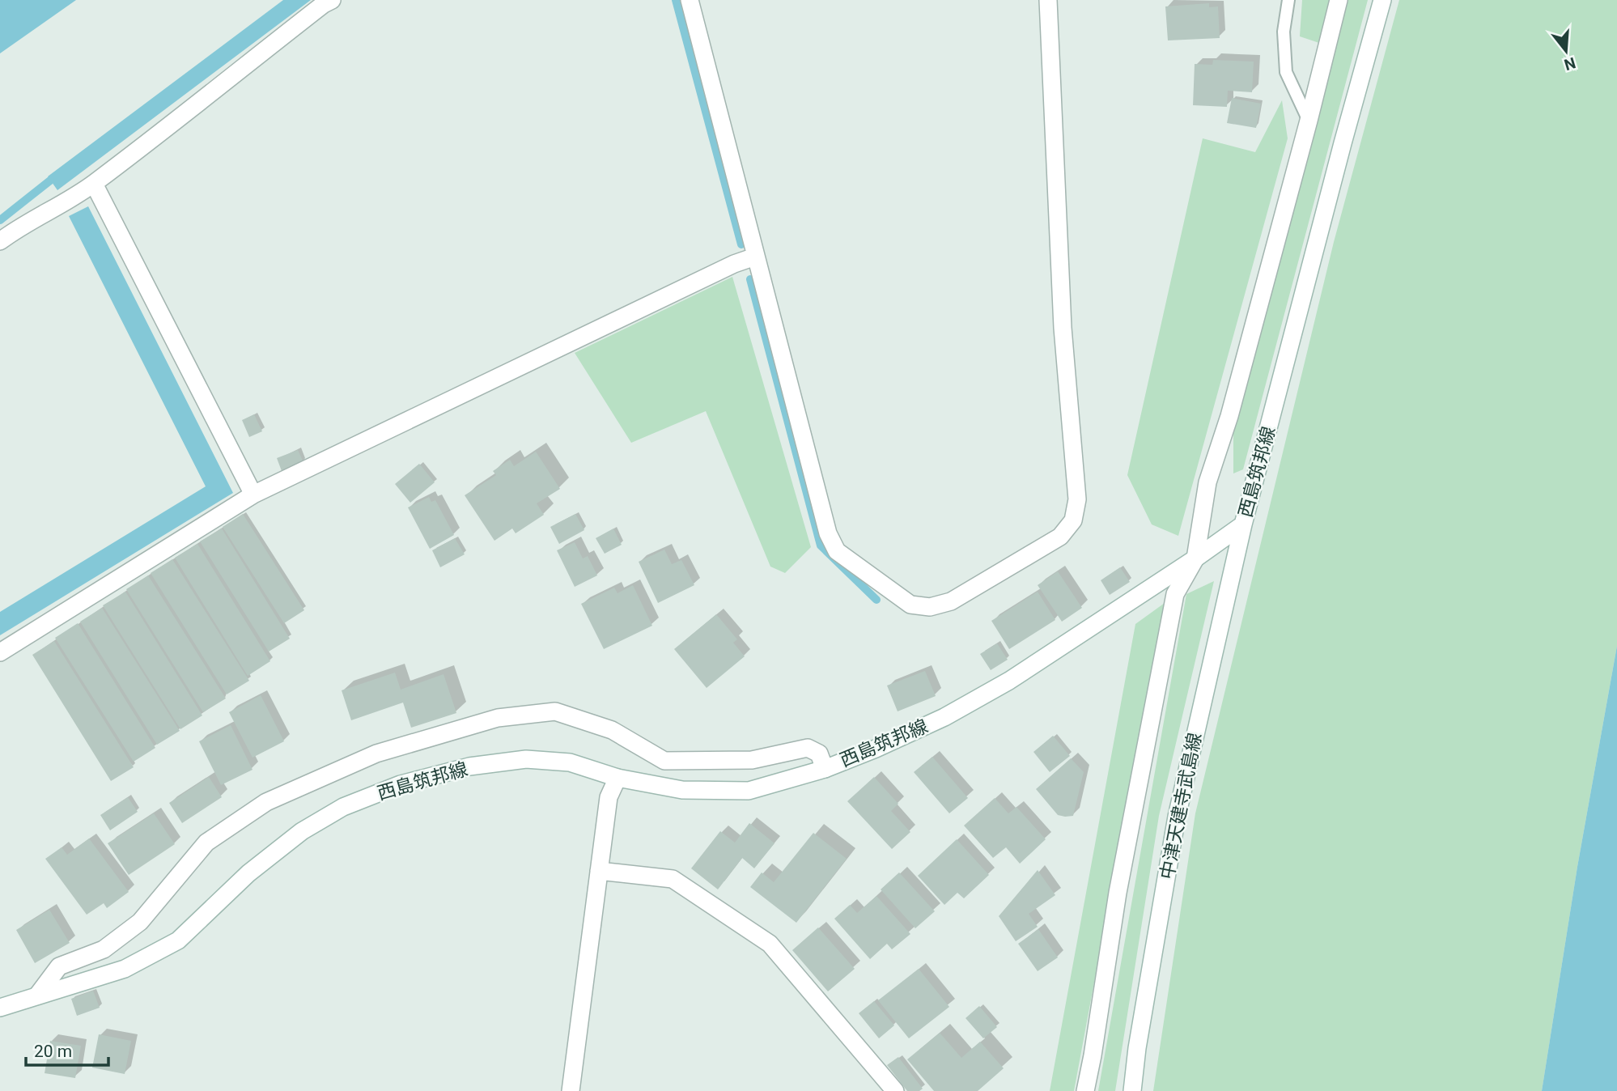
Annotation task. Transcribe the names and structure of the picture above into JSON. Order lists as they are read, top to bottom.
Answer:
{
  "streets": {
    "street": ["西島筑邦線", "中津天建寺武島線"]
  },
  "crossings": [
    ["西島筑邦線", "中津天建寺武島線"]
  ],
  "scale_bar": "20 m",
  "north": "bottom"
}
